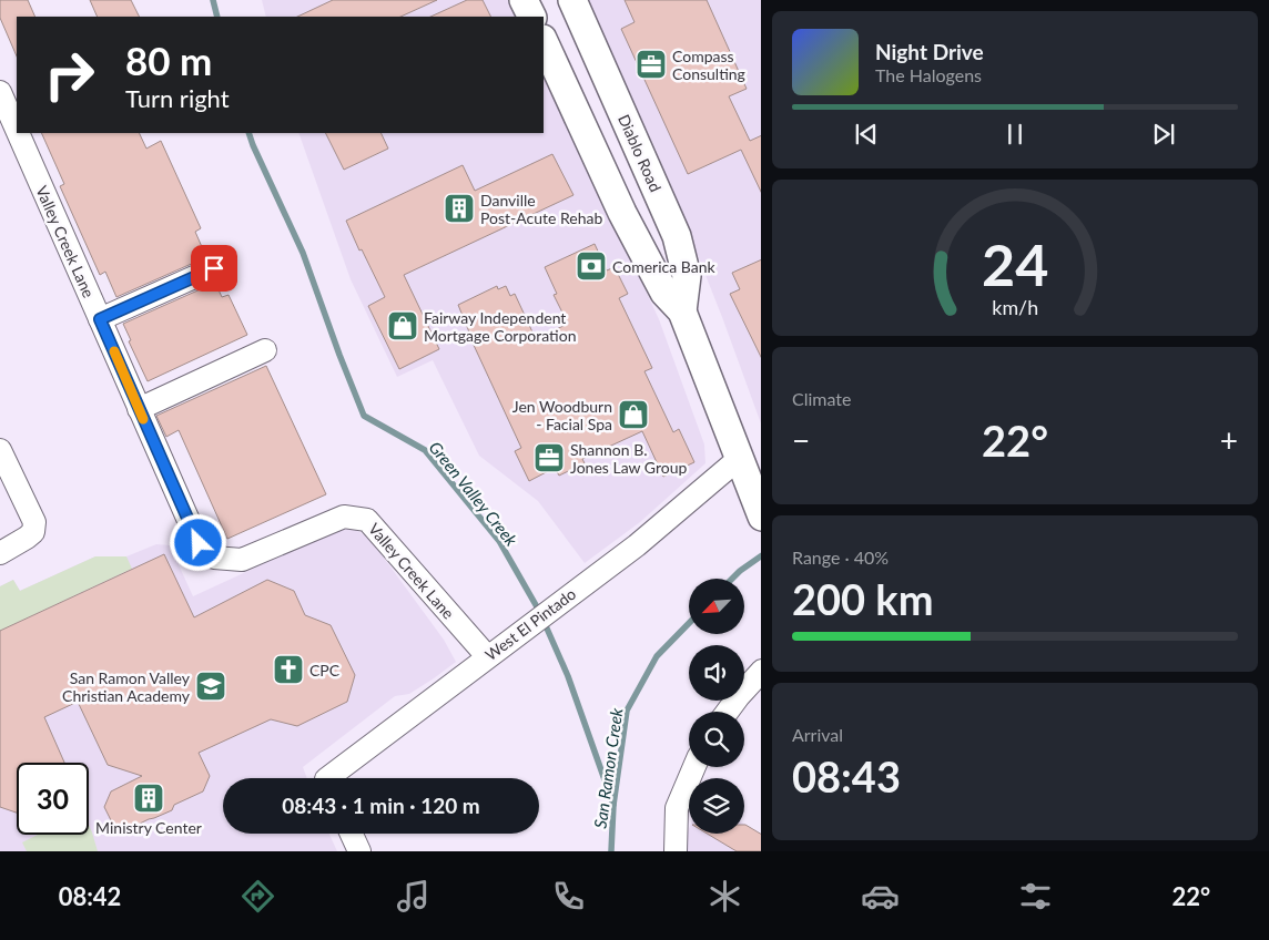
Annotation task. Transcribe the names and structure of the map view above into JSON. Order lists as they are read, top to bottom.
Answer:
{
  "streets": {
    "street": ["Diablo Road", "Valley Creek Lane", "West El Pintado"]
  },
  "crossings": [
    ["Diablo Road", "West El Pintado"],
    ["Valley Creek Lane", "West El Pintado"]
  ],
  "water": ["Green Valley Creek", "San Ramon Creek"],
  "places": {
    "office": ["Compass Consulting", "Shannon B. Jones Law Group"],
    "building": ["Danville Post-Acute Rehab", "Ministry Center"],
    "bank": ["Comerica Bank"],
    "shop": ["Fairway Independent Mortgage Corporation", "Jen Woodburn - Facial Spa"],
    "church": ["CPC"],
    "school or university": ["San Ramon Valley Christian Academy"]
  },
  "north": "bottom left",
  "page": {
    "turn": ["80 m", "Turn right"],
    "song": ["Night Drive", "The Halogens"],
    "tile": [
      "Climate",
      ["Range · 40%", "200 km"],
      ["Arrival", "08:43"]
    ],
    "heat": ["−", "22°", "+"],
    "limit": "30",
    "trip": "08:43 · 1 min · 120 m",
    "tabs": ["08:42", "22°"],
    "gauge": ["24", "km/h"]
  }
}
